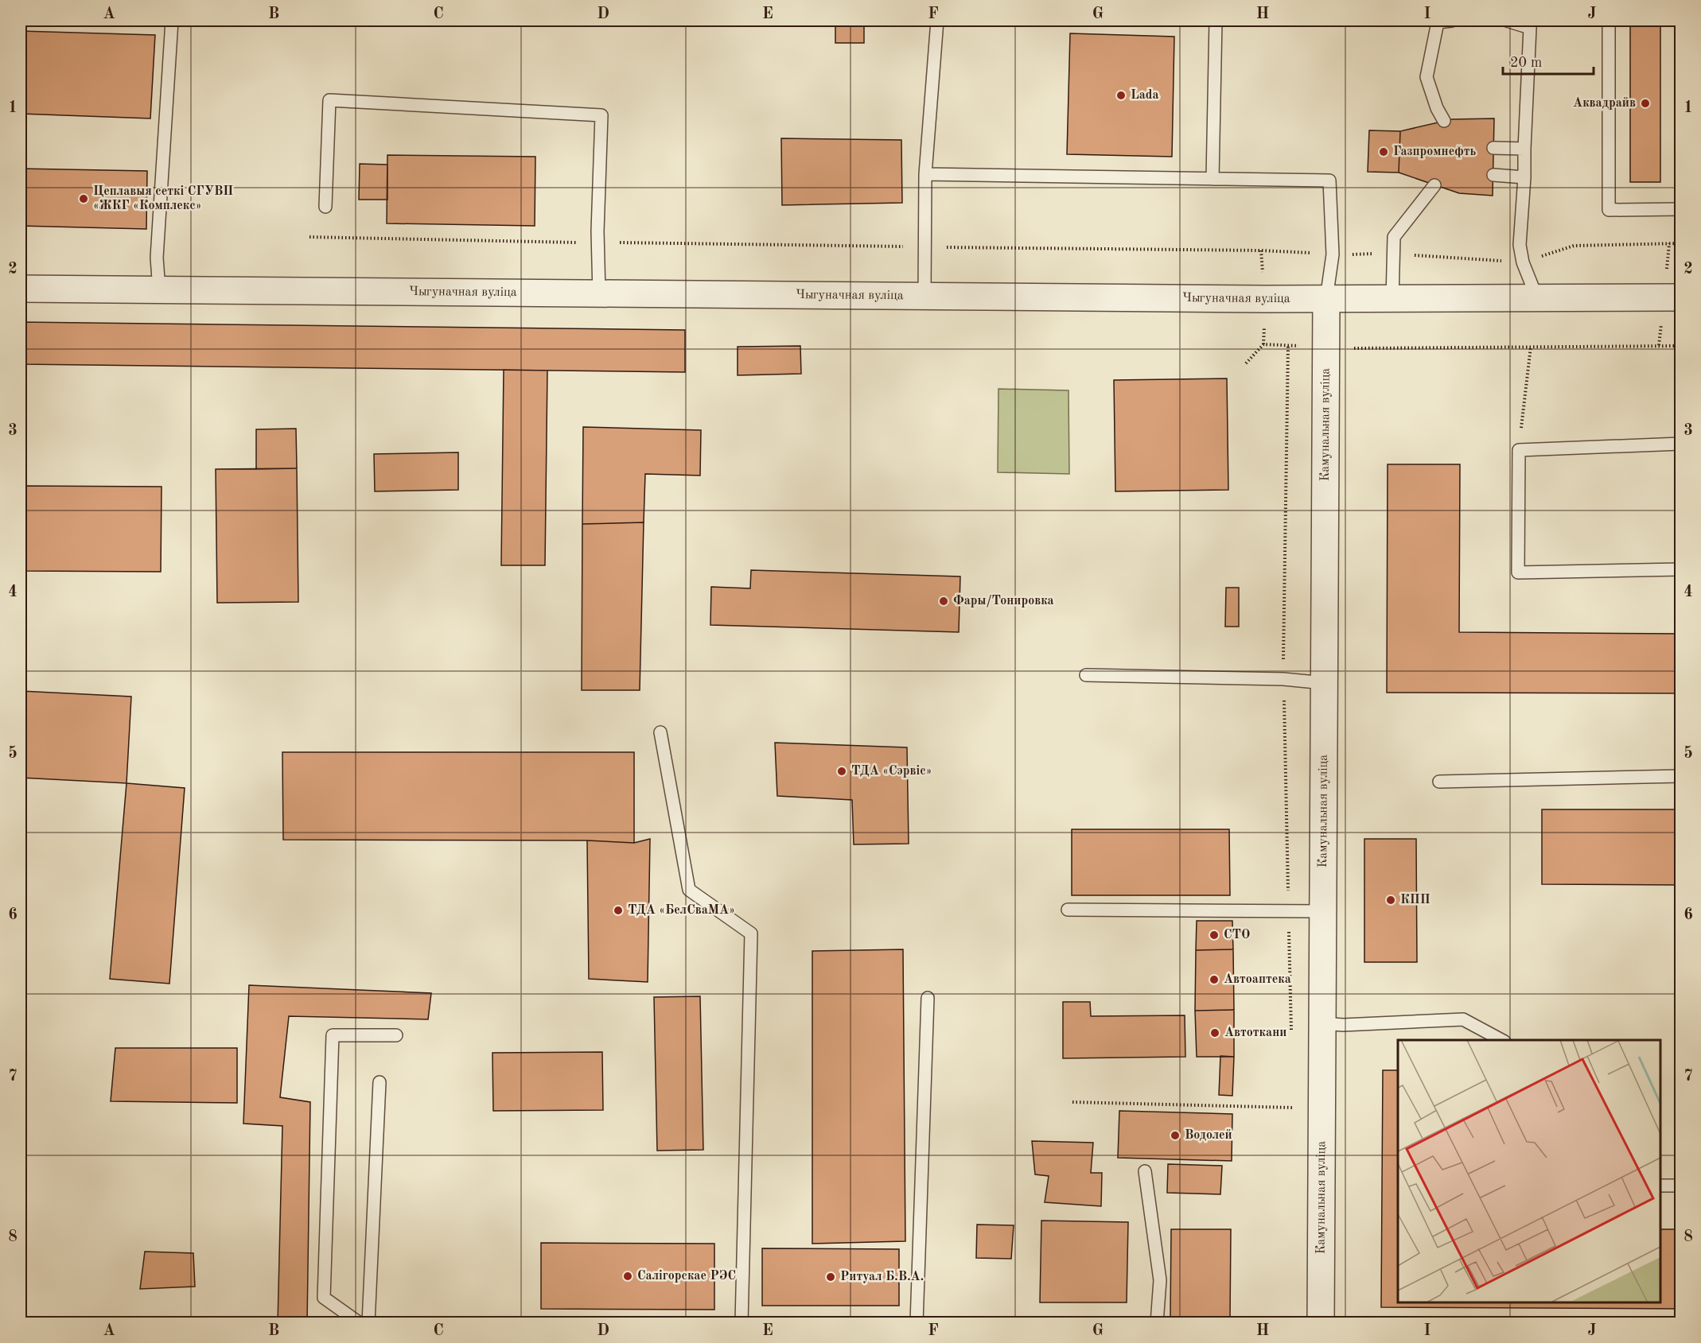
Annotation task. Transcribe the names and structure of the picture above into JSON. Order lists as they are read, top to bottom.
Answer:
{
  "streets": {
    "street": ["Чыгуначная вуліца", "Камунальная вуліца"]
  },
  "crossings": [
    ["Чыгуначная вуліца", "Камунальная вуліца"]
  ],
  "places": [
    "Lada",
    "Аквадрайв",
    "Газпромнефть",
    "Цеплавыя сеткі СГУВП «ЖКГ «Комплекс»",
    "Фары/Тонировка",
    "ТДА «Сэрвіс»",
    "КПП",
    "ТДА «БелСваМА»",
    "СТО",
    "Автоаптека",
    "Автоткани",
    "Водолей",
    "Салігорскае РЭС",
    "Ритуал Б.В.А."
  ],
  "scale_bar": "20 m",
  "grid": {
    "columns": [
      "A",
      "B",
      "C",
      "D",
      "E",
      "F",
      "G",
      "H",
      "I",
      "J"
    ],
    "rows": [
      "1",
      "2",
      "3",
      "4",
      "5",
      "6",
      "7",
      "8"
    ]
  }
}
